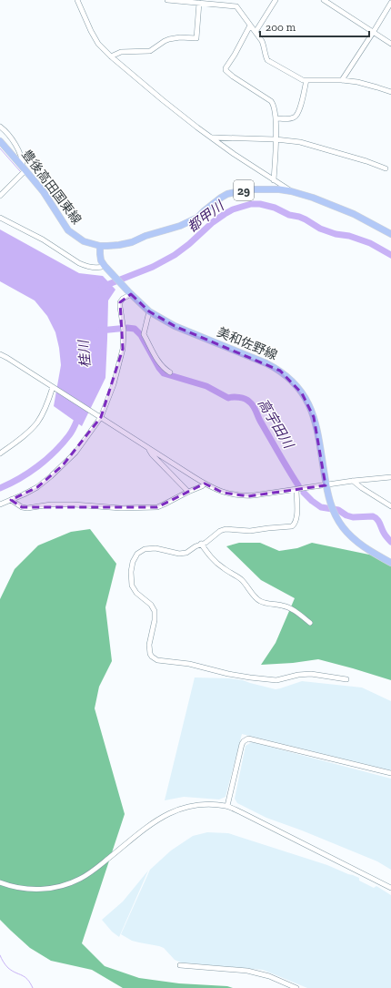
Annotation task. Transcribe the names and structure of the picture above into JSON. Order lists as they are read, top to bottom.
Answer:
{
  "streets": {
    "main road": ["豊後高田国東線", "29", "美和佐野線"]
  },
  "water": ["都甲川", "桂川", "高宇田川"],
  "scale_bar": "200 m"
}
